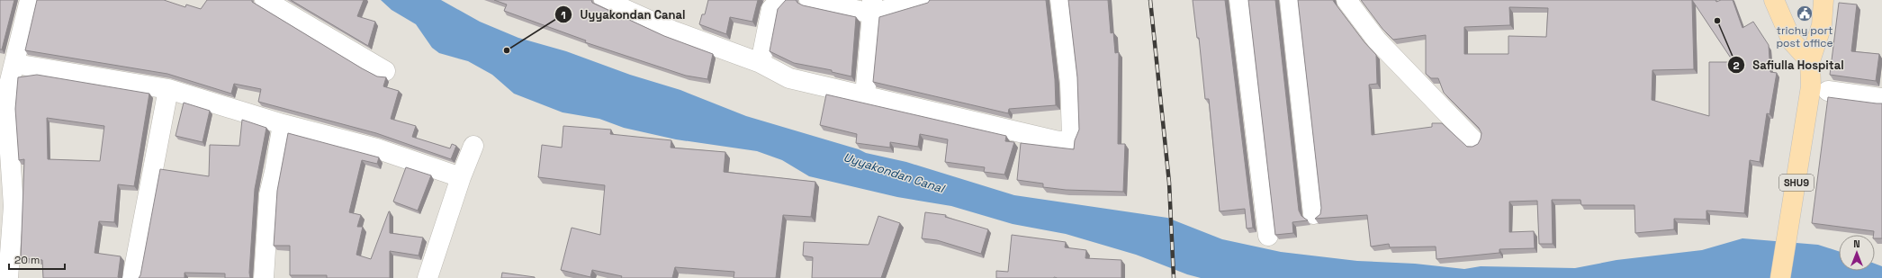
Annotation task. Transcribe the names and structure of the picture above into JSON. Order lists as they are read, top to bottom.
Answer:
{
  "streets": {
    "main road": ["SHU9"]
  },
  "water": ["Uyyakondan Canal"],
  "places": {
    "public building": ["trichy port post office"],
    "other": ["Safiulla Hospital", "Uyyakondan Canal"]
  },
  "scale_bar": "20 m",
  "north": "top"
}
